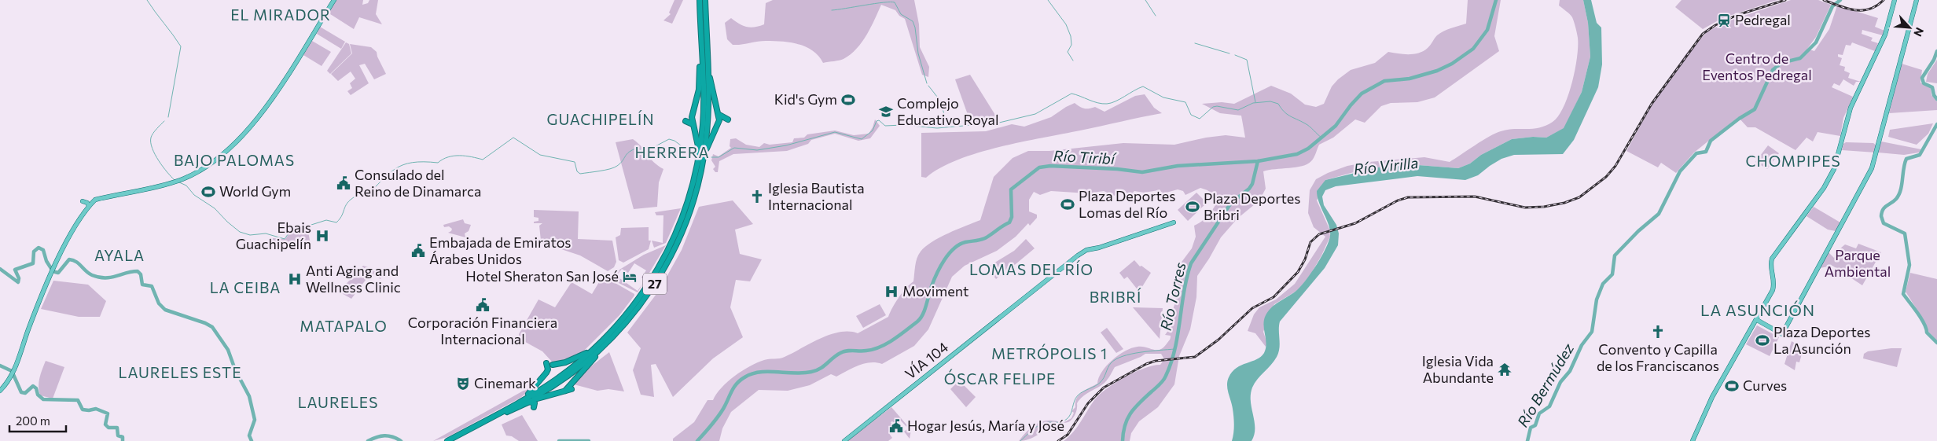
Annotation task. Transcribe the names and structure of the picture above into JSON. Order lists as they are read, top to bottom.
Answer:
{
  "streets": {
    "highway": ["27"],
    "main road": ["VÍA 104"]
  },
  "districts": [
    "EL MIRADOR",
    "GUACHIPELÍN",
    "HERRERA",
    "BAJO PALOMAS",
    "CHOMPIPES",
    "AYALA",
    "LOMAS DEL RÍO",
    "LA CEIBA",
    "BRIBRÍ",
    "LA ASUNCIÓN",
    "MATAPALO",
    "METRÓPOLIS 1",
    "LAURELES ESTE",
    "ÓSCAR FELIPE",
    "LAURELES"
  ],
  "water": [
    "Río Tiribí",
    "Río Virilla",
    "Río Torres",
    "Río Bermúdez"
  ],
  "parks": ["Centro de Eventos Pedregal", "Parque Ambiental"],
  "places": {
    "station": ["Pedregal"],
    "sports": [
      "Kid's Gym",
      "World Gym",
      "Plaza Deportes Lomas del Río",
      "Plaza Deportes Bribri",
      "Plaza Deportes La Asunción",
      "Curves"
    ],
    "school or university": ["Complejo Educativo Royal"],
    "public building": [
      "Consulado del Reino de Dinamarca",
      "Embajada de Emiratos Árabes Unidos",
      "Corporación Financiera Internacional",
      "Hogar Jesús, María y José"
    ],
    "church": ["Iglesia Bautista Internacional", "Convento y Capilla de los Franciscanos"],
    "hospital": ["Ebais Guachipelín", "Anti Aging and Wellness Clinic", "Moviment"],
    "hotel": ["Hotel Sheraton San José"],
    "temple": ["Iglesia Vida Abundante"],
    "theatre": ["Cinemark"]
  },
  "scale_bar": "200 m",
  "north": "bottom right"
}
